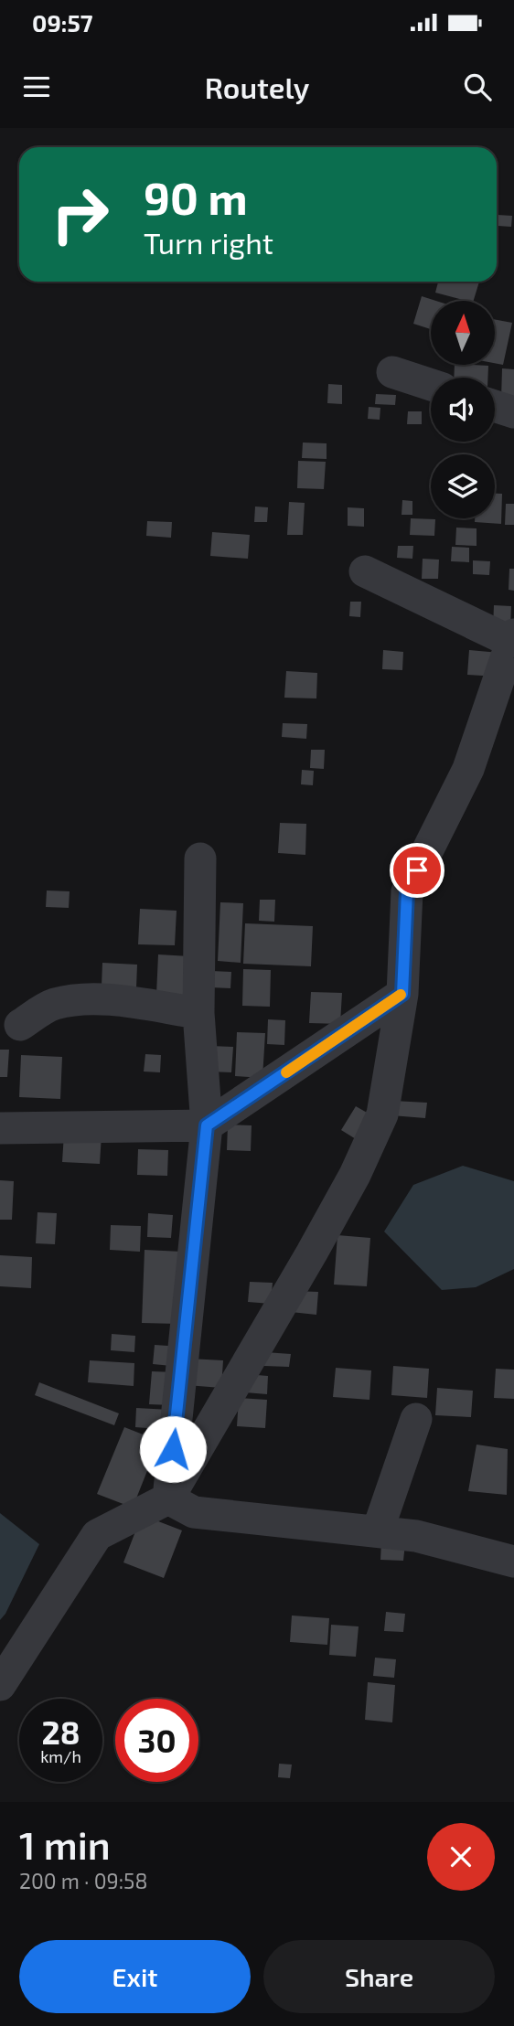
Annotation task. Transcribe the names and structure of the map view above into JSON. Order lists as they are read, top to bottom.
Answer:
{
  "north": "top",
  "page": {
    "status": "09:57",
    "header": "Routely",
    "turn": ["90 m", "Turn right"],
    "speed": "28 km/h",
    "limit": "30",
    "heading": ["1 min", "200 m · 09:58"],
    "buttons": ["Exit", "Share"]
  }
}
